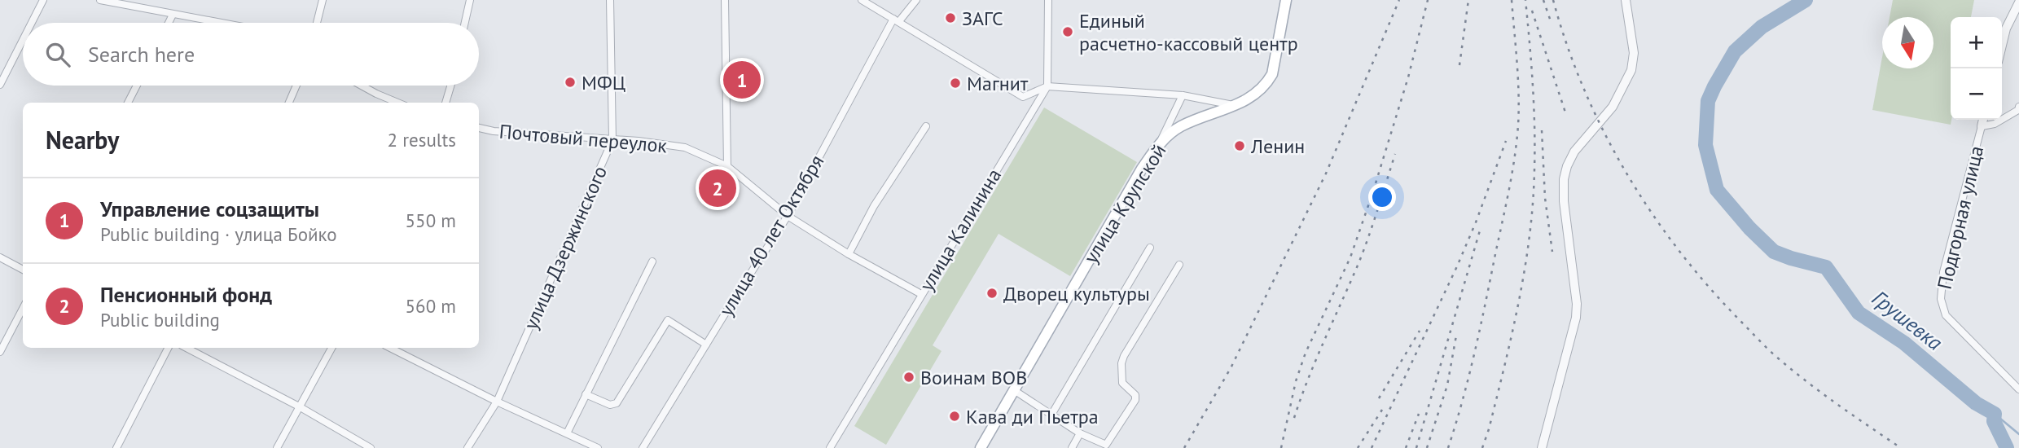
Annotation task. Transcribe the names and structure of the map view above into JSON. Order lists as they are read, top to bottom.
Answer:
{
  "streets": {
    "main road": ["улица Крупской"],
    "street": [
      "Почтовый переулок",
      "Подгорная улица",
      "улица Калинина",
      "улица 40 лет Октября",
      "улица Дзержинского"
    ]
  },
  "crossings": [
    ["Почтовый переулок", "улица Калинина"],
    ["Почтовый переулок", "улица 40 лет Октября"],
    ["Почтовый переулок", "улица Дзержинского"]
  ],
  "water": ["Грушевка"],
  "places": [
    "ЗАГС",
    "Единый расчетно-кассовый центр",
    "МФЦ",
    "Магнит",
    "Ленин",
    "Дворец культуры",
    "Воинам ВОВ",
    "Кава ди Пьетра"
  ],
  "north": "bottom",
  "page": {
    "map_buttons": ["+", "−"],
    "search": "Search here",
    "pins": ["1", "2"],
    "heading": ["Nearby", "2 results"],
    "list": [
      {
        "mark": "1",
        "name": "Управление соцзащиты",
        "note": "Public building · улица Бойко",
        "value": "550 m"
      },
      {
        "mark": "2",
        "name": "Пенсионный фонд",
        "note": "Public building",
        "value": "560 m"
      }
    ]
  }
}
